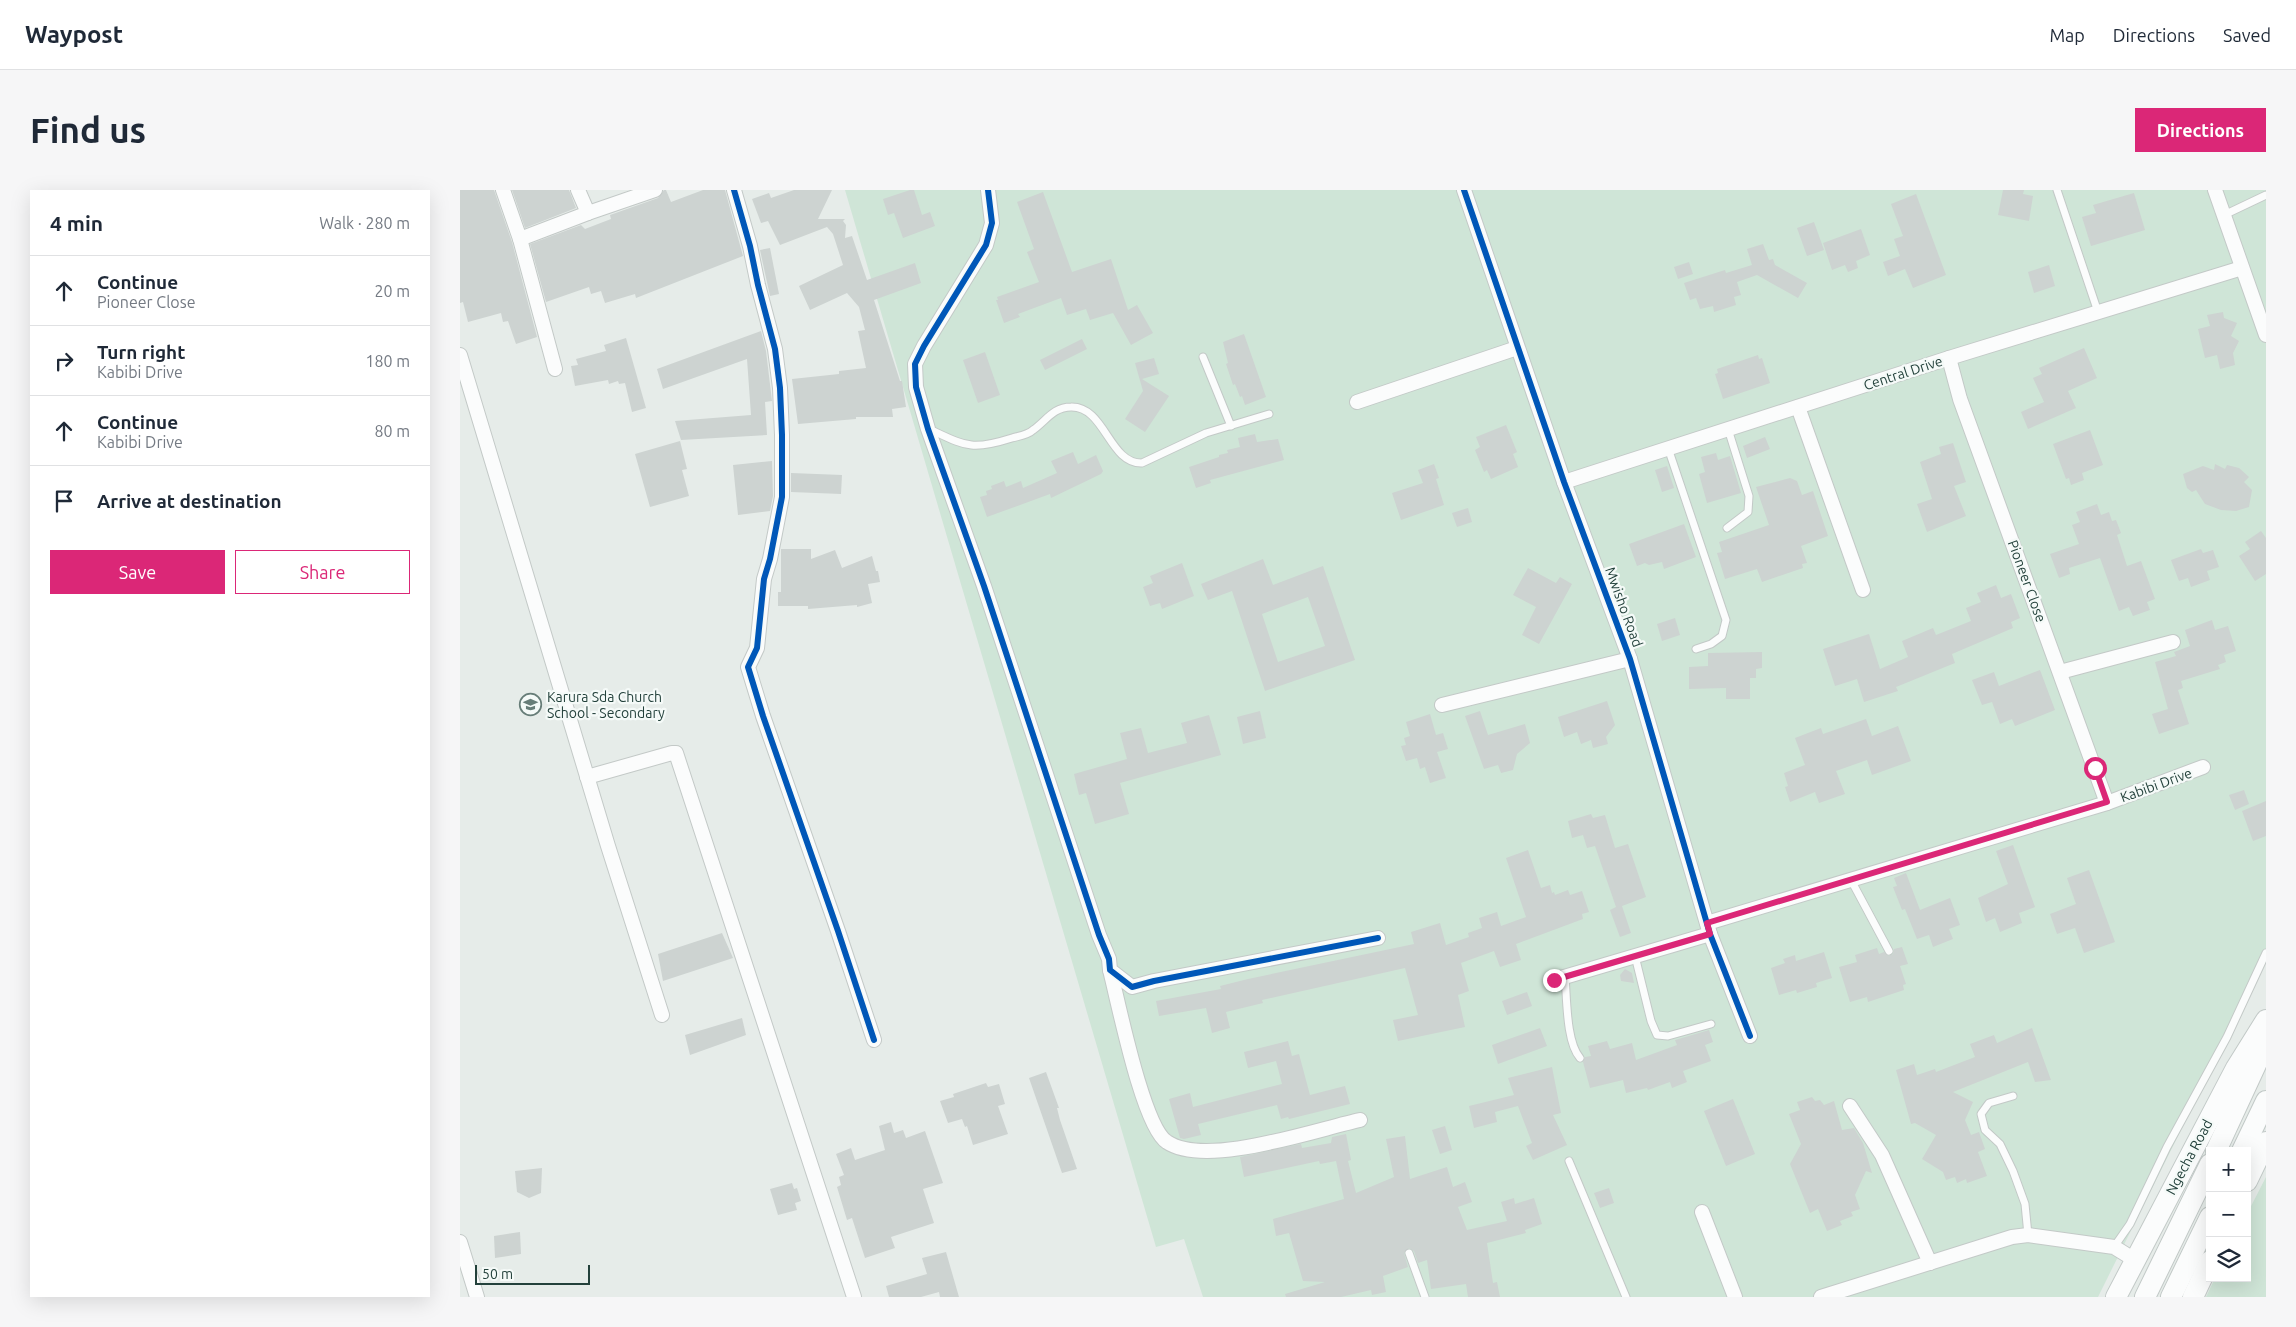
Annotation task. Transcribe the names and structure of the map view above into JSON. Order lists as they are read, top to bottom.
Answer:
{
  "streets": {
    "main road": ["Ngecha Road"],
    "street": [
      "Central Drive",
      "Pioneer Close",
      "Mwisho Road",
      "Kabibi Drive"
    ]
  },
  "crossings": [
    ["Central Drive", "Pioneer Close"],
    ["Central Drive", "Mwisho Road"],
    ["Pioneer Close", "Kabibi Drive"],
    ["Mwisho Road", "Kabibi Drive"]
  ],
  "places": {
    "school or university": ["Karura Sda Church School - Secondary"]
  },
  "scale_bar": "50 m",
  "page": {
    "header": "Waypost",
    "nav": ["Map", "Directions", "Saved"],
    "buttons": [
      "Directions",
      ["Save", "Share"]
    ],
    "title": "Find us",
    "heading": ["4 min", "Walk · 280 m"],
    "list": [
      ["Continue", "Pioneer Close", "20 m"],
      ["Turn right", "Kabibi Drive", "180 m"],
      ["Continue", "Kabibi Drive", "80 m"],
      "Arrive at destination"
    ],
    "map_buttons": ["+", "−"],
    "scale": "50 m"
  }
}
